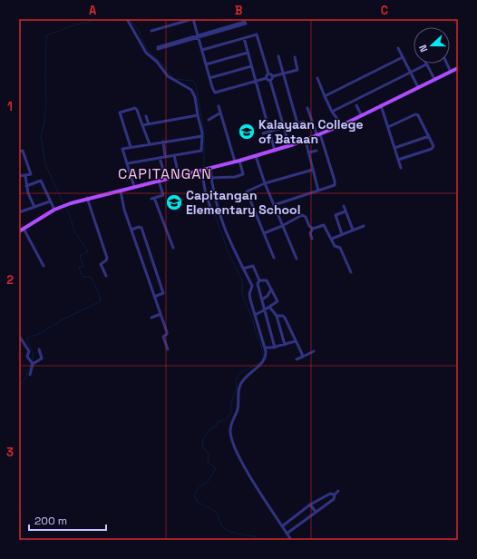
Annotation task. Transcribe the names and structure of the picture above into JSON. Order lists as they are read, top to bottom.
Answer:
{
  "districts": ["CAPITANGAN"],
  "places": {
    "school or university": ["Kalayaan College of Bataan", "Capitangan Elementary School"]
  },
  "scale_bar": "200 m",
  "north": "left",
  "grid": {
    "columns": ["A", "B", "C"],
    "rows": ["1", "2", "3"]
  }
}
